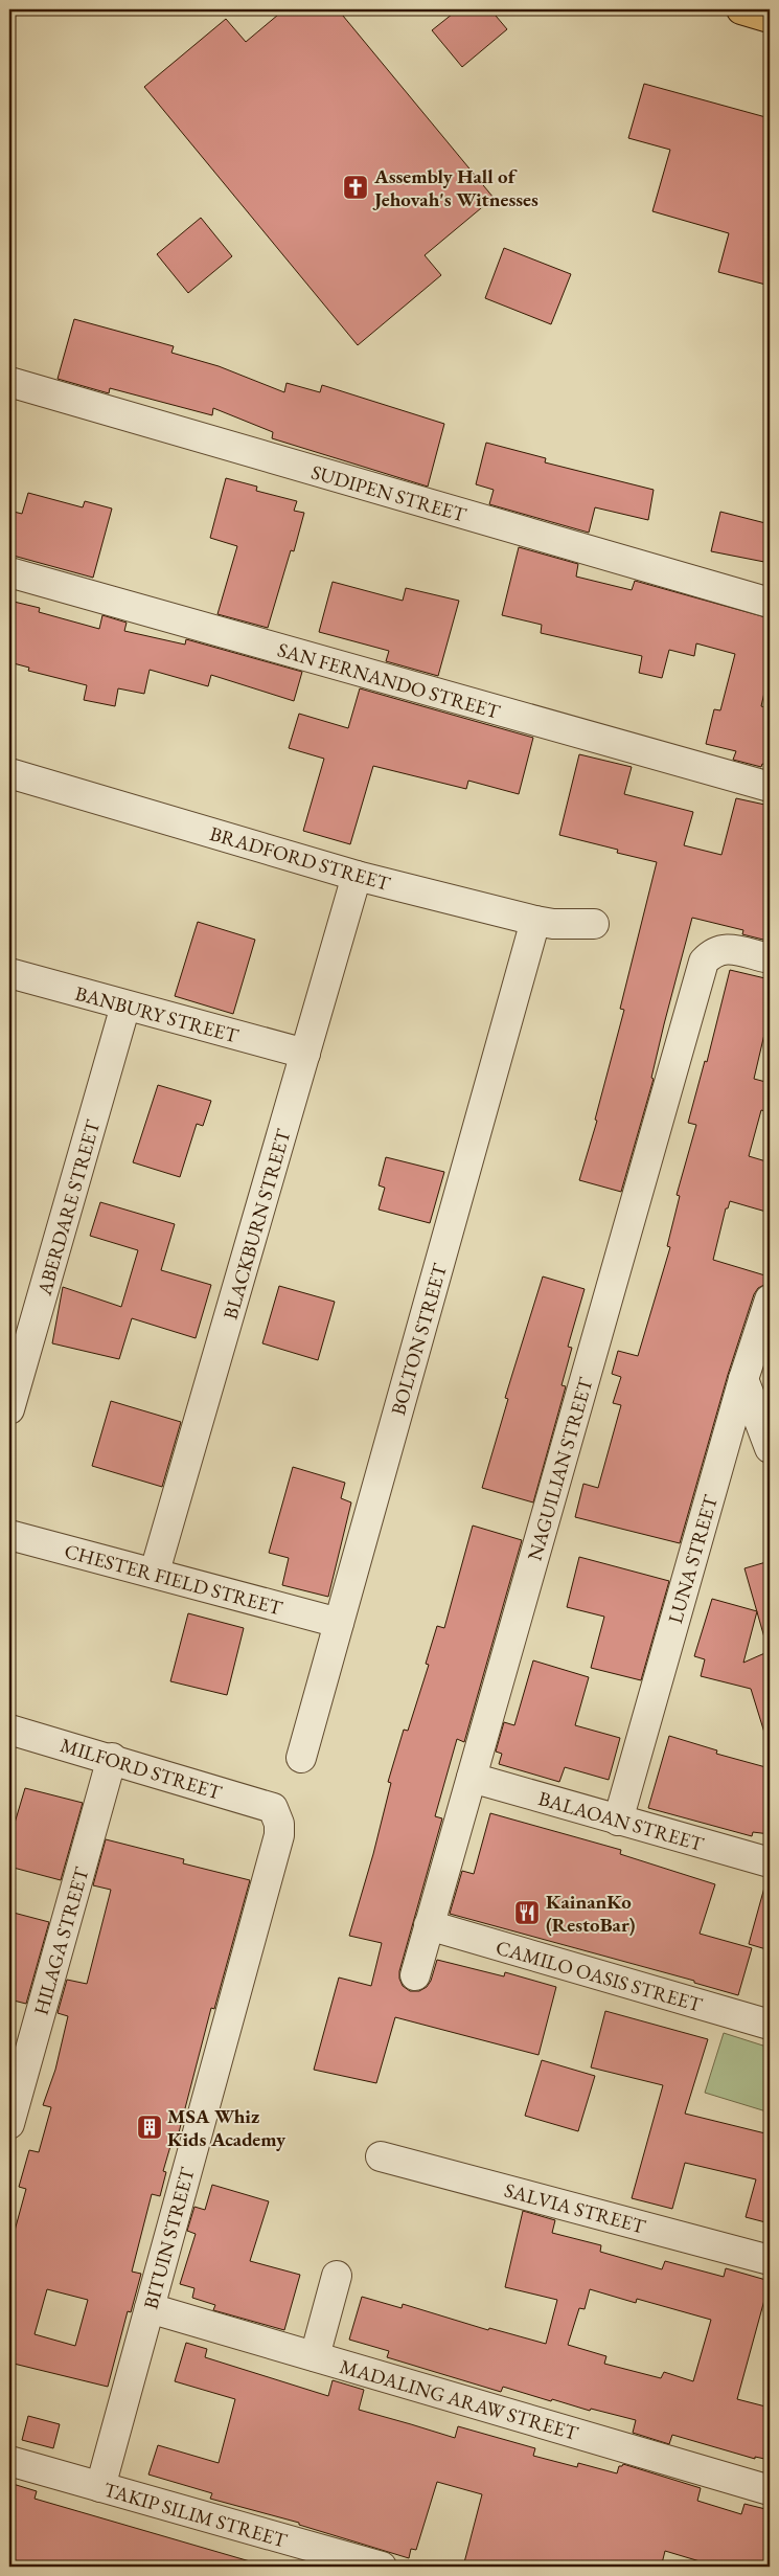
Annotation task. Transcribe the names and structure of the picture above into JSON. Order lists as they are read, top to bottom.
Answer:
{
  "streets": {
    "street": [
      "SUDIPEN STREET",
      "SAN FERNANDO STREET",
      "BRADFORD STREET",
      "BANBURY STREET",
      "ABERDARE STREET",
      "BLACKBURN STREET",
      "BOLTON STREET",
      "NAGUILIAN STREET",
      "LUNA STREET",
      "CHESTER FIELD STREET",
      "MILFORD STREET",
      "BALAOAN STREET",
      "HILAGA STREET",
      "CAMILO OASIS STREET",
      "SALVIA STREET",
      "BITUIN STREET",
      "MADALING ARAW STREET",
      "TAKIP SILIM STREET"
    ]
  },
  "crossings": [
    ["BRADFORD STREET", "BLACKBURN STREET"],
    ["BRADFORD STREET", "BOLTON STREET"],
    ["BANBURY STREET", "ABERDARE STREET"],
    ["BANBURY STREET", "BLACKBURN STREET"],
    ["BLACKBURN STREET", "CHESTER FIELD STREET"],
    ["BOLTON STREET", "CHESTER FIELD STREET"],
    ["NAGUILIAN STREET", "BALAOAN STREET"],
    ["NAGUILIAN STREET", "CAMILO OASIS STREET"],
    ["LUNA STREET", "BALAOAN STREET"],
    ["MILFORD STREET", "HILAGA STREET"],
    ["MILFORD STREET", "BITUIN STREET"],
    ["BITUIN STREET", "MADALING ARAW STREET"],
    ["BITUIN STREET", "TAKIP SILIM STREET"]
  ],
  "places": {
    "church": ["Assembly Hall of Jehovah's Witnesses"],
    "restaurant": ["KainanKo (RestoBar)"],
    "building": ["MSA Whiz Kids Academy"]
  }
}
